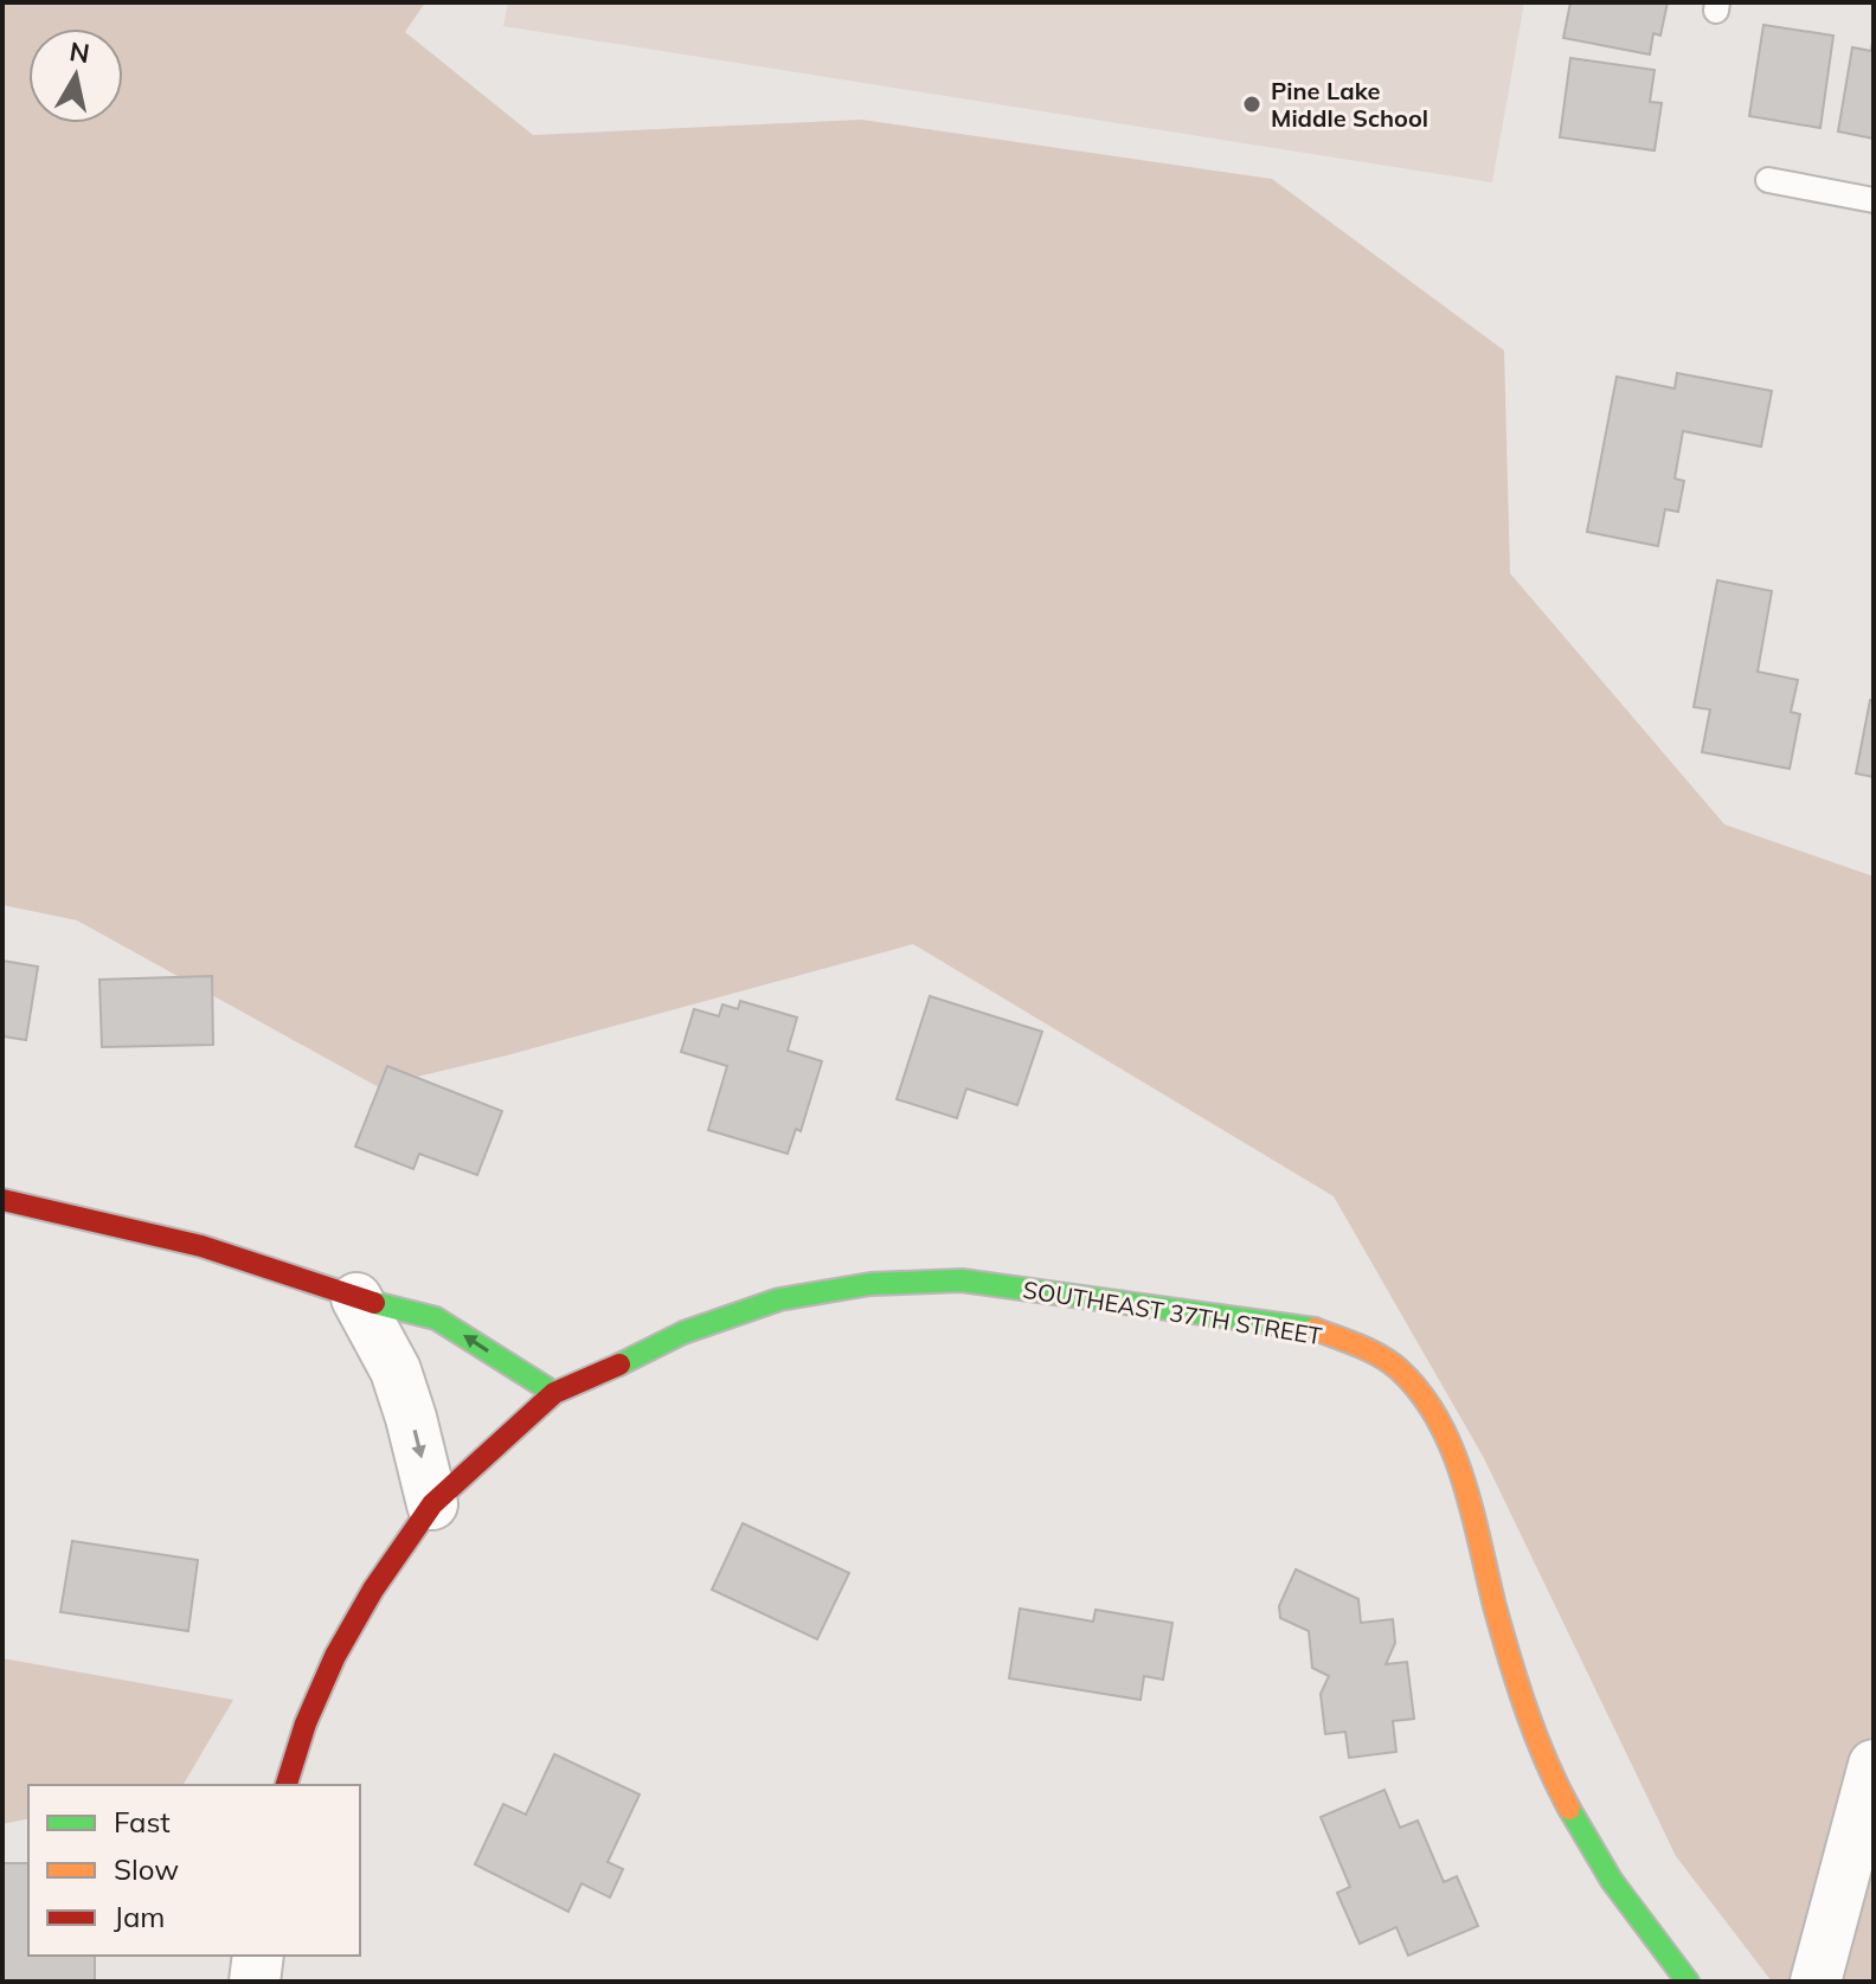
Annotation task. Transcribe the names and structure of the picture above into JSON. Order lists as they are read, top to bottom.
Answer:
{
  "streets": {
    "street": ["SOUTHEAST 37TH STREET"]
  },
  "places": ["Pine Lake Middle School"],
  "legend": ["Fast", "Slow", "Jam"],
  "north": "top"
}
